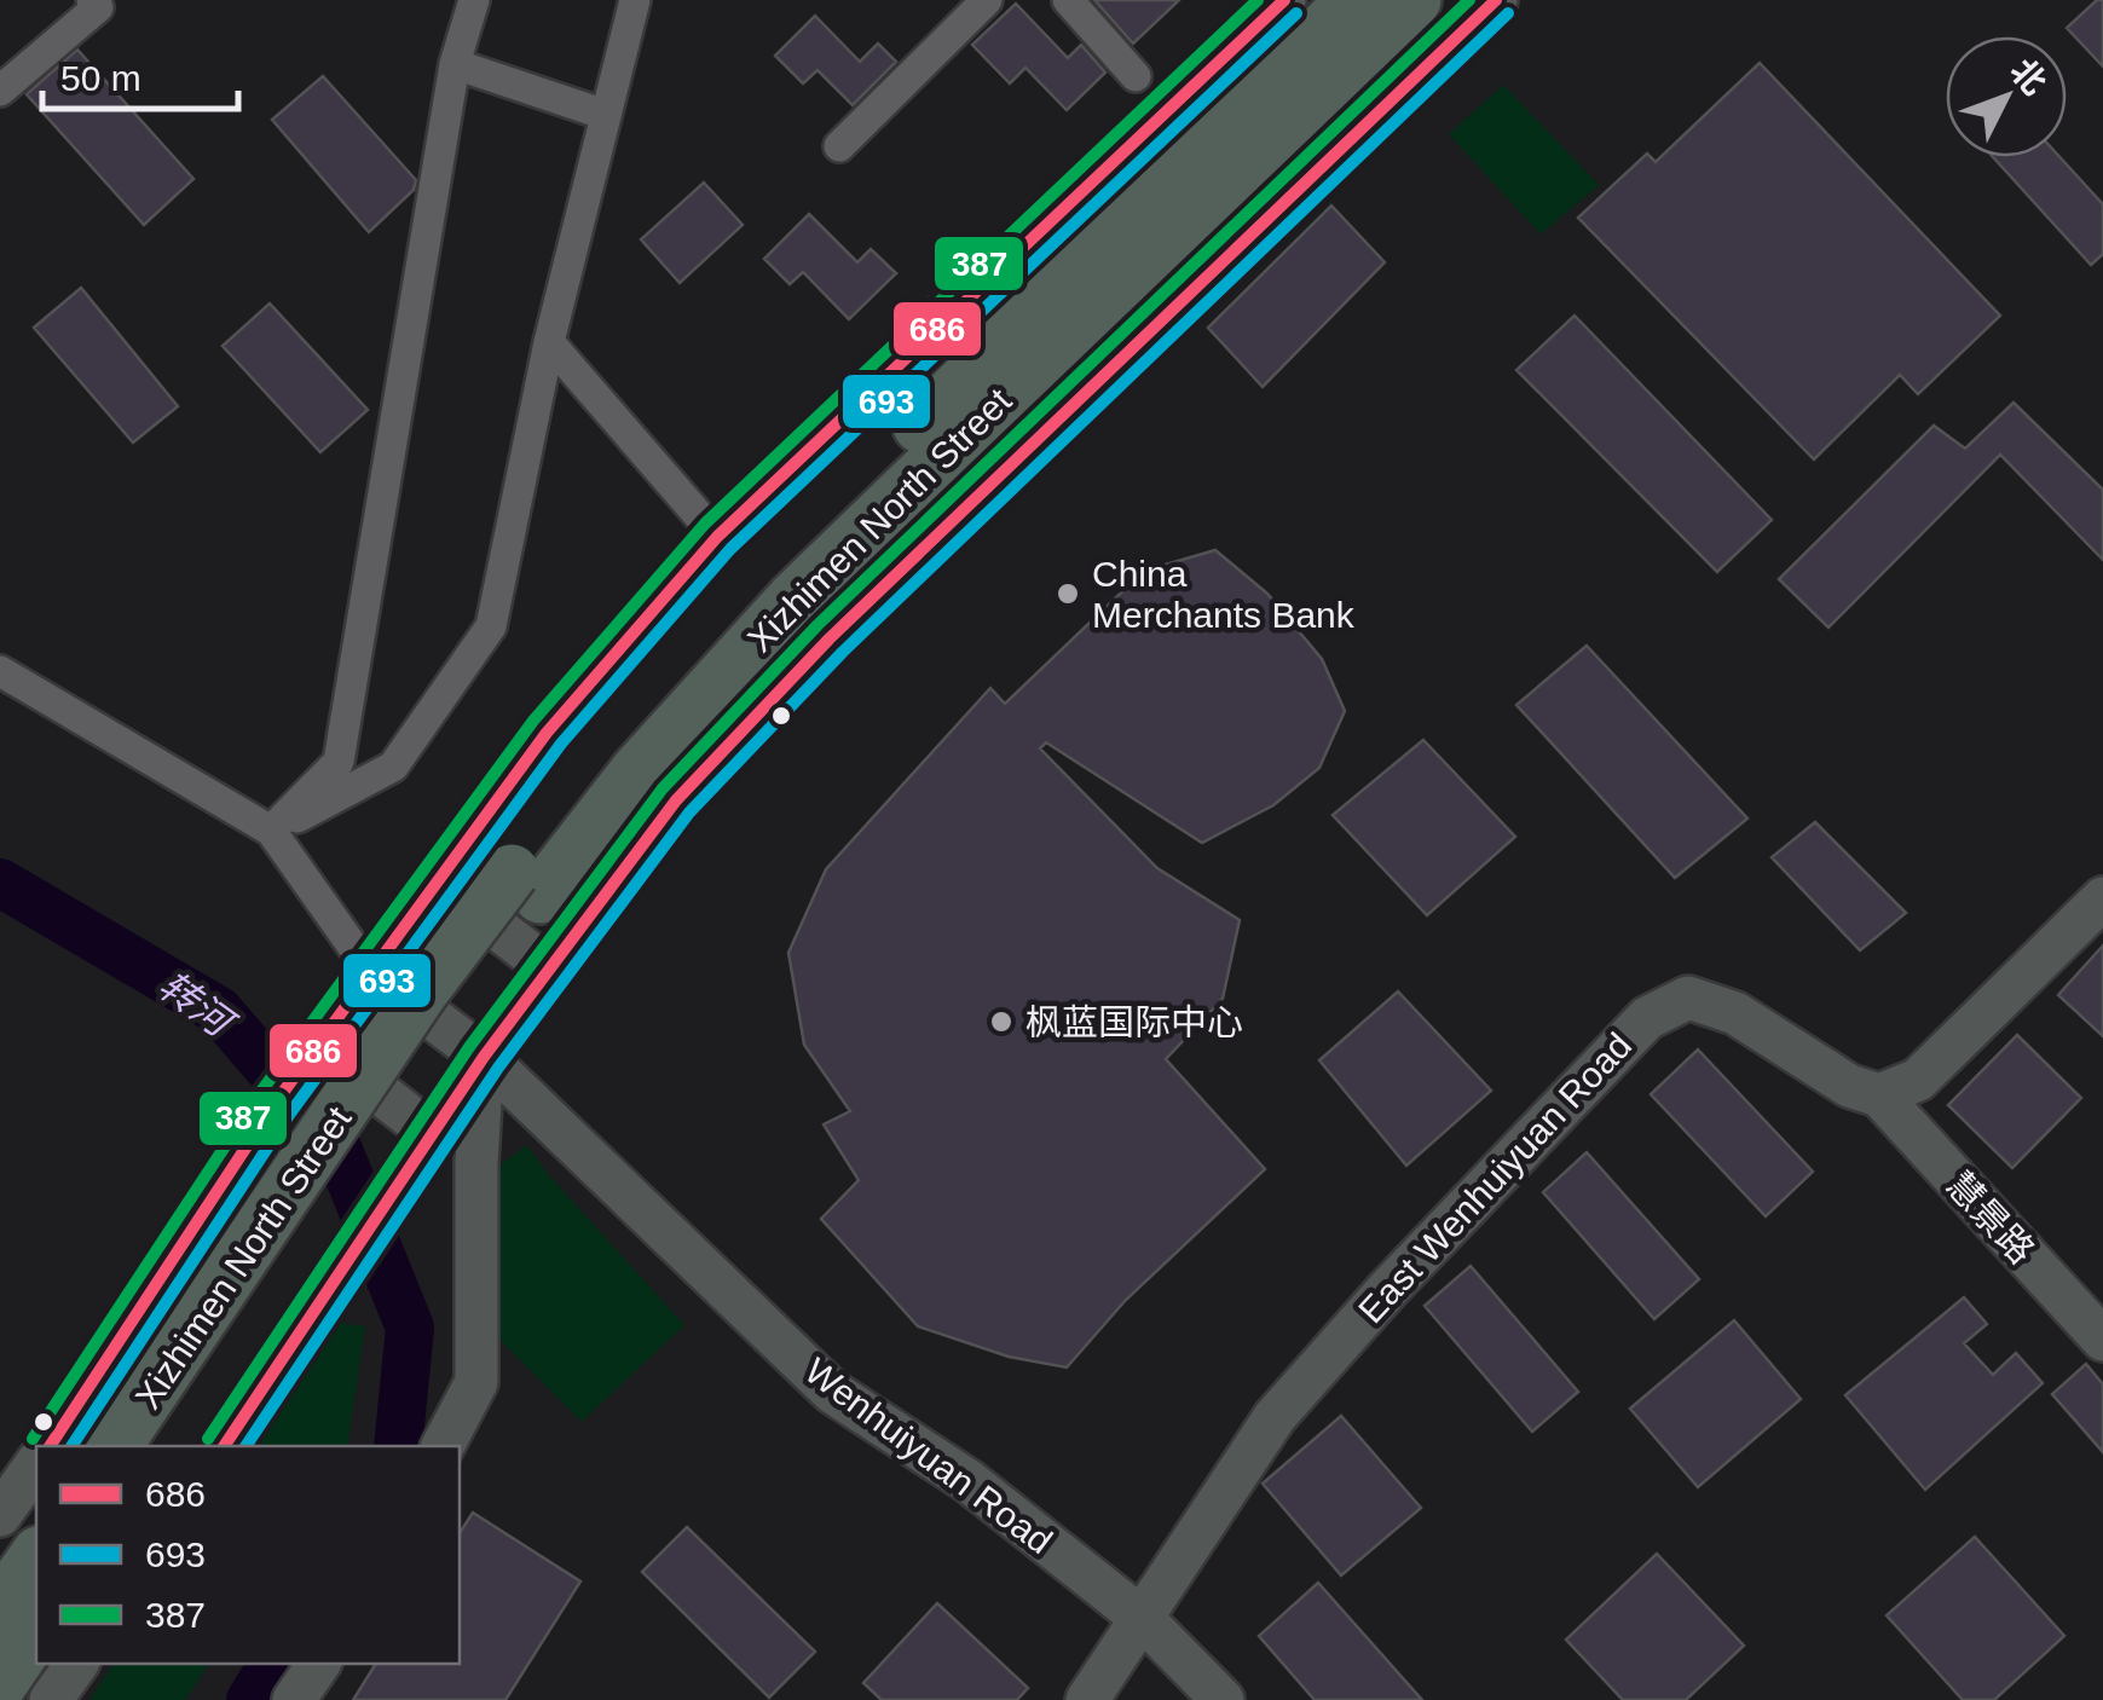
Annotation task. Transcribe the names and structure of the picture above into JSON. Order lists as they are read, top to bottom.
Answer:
{
  "streets": {
    "highway": ["Xizhimen North Street"],
    "street": ["East Wenhuiyuan Road", "慧景路", "Wenhuiyuan Road"]
  },
  "crossings": [
    ["East Wenhuiyuan Road", "慧景路"],
    ["East Wenhuiyuan Road", "Wenhuiyuan Road"]
  ],
  "water": ["转河"],
  "places": ["China Merchants Bank", "枫蓝国际中心"],
  "lines": ["transit line 686", "transit line 387", "transit line 693"],
  "legend": ["686", "693", "387"],
  "scale_bar": "50 m",
  "north": "top right"
}
